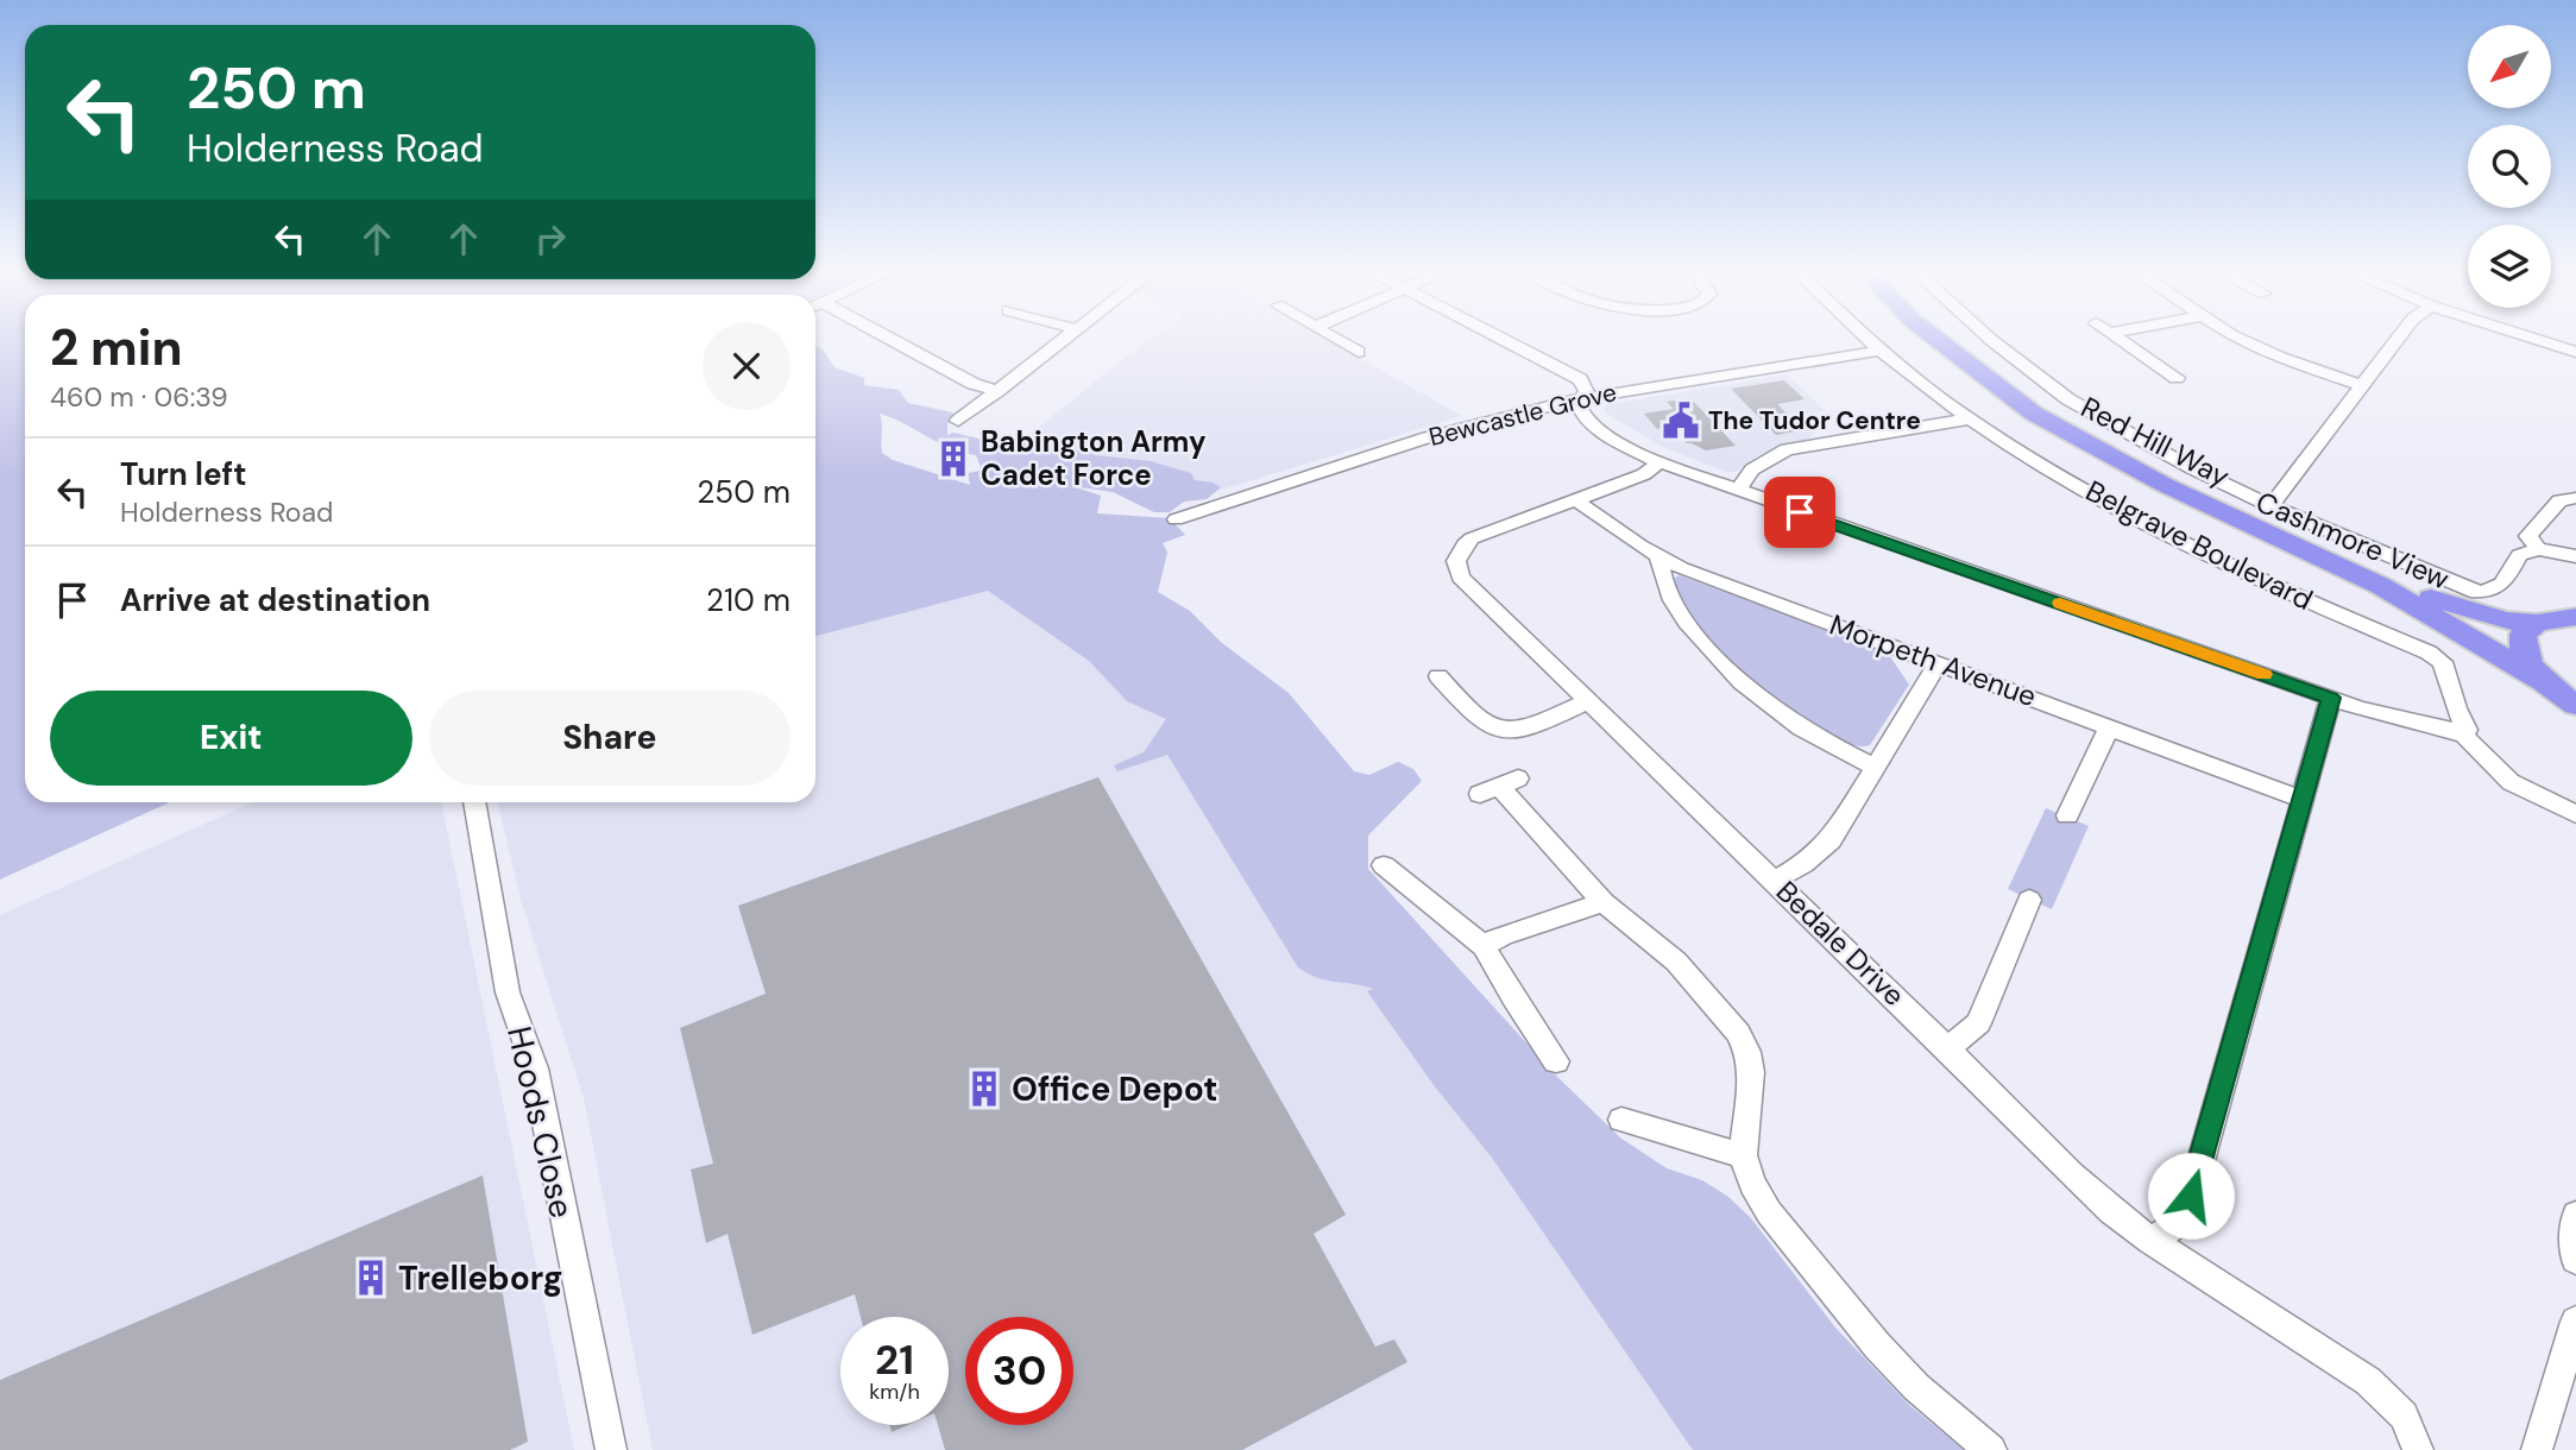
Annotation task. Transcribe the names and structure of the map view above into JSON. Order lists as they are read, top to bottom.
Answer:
{
  "streets": {
    "highway": ["Red Hill Way"],
    "street": [
      "Bewcastle Grove",
      "Cashmore View",
      "Belgrave Boulevard",
      "Morpeth Avenue",
      "Bedale Drive",
      "Hoods Close"
    ]
  },
  "crossings": [
    ["Bewcastle Grove", "Belgrave Boulevard"],
    ["Morpeth Avenue", "Bedale Drive"]
  ],
  "places": {
    "public building": ["The Tudor Centre"],
    "building": ["Babington Army Cadet Force", "Office Depot", "Trelleborg"]
  },
  "north": "bottom left",
  "page": {
    "turn": ["250 m", "Holderness Road"],
    "heading": ["2 min", "460 m · 06:39"],
    "list": [
      {
        "name": "Turn left",
        "note": "Holderness Road",
        "value": "250 m"
      },
      {
        "name": "Arrive at destination",
        "value": "210 m"
      }
    ],
    "buttons": ["Exit", "Share"],
    "speed": "21 km/h",
    "limit": "30"
  }
}
